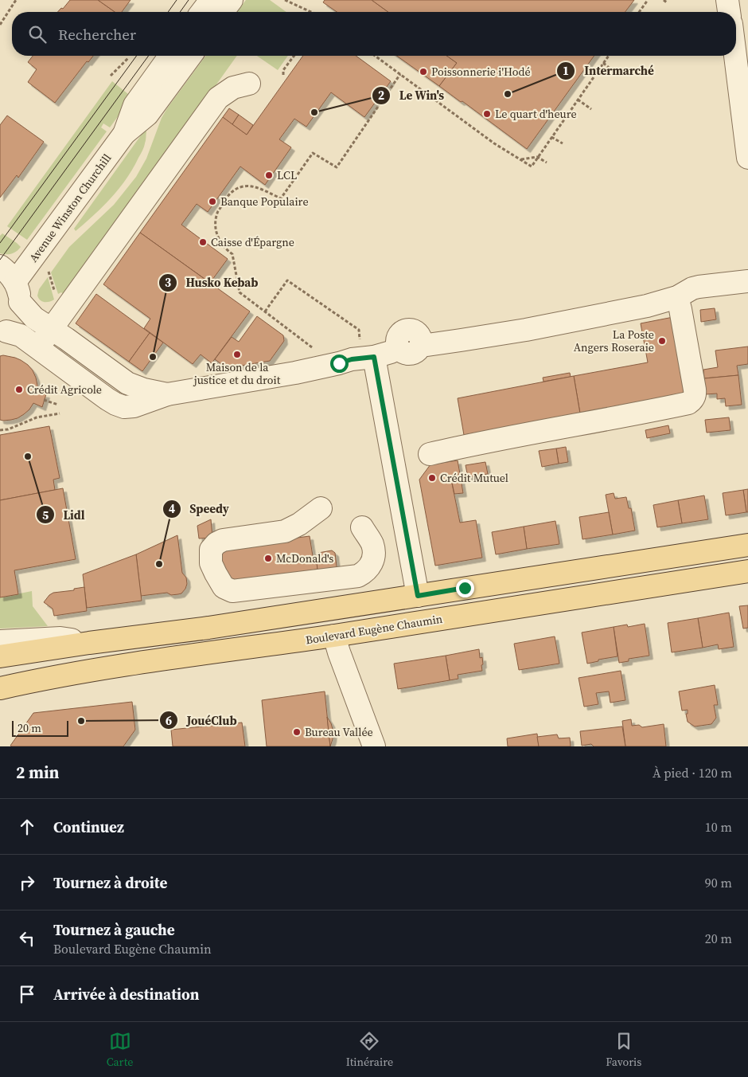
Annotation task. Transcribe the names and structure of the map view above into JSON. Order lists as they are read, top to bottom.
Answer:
{
  "streets": {
    "main road": ["Boulevard Eugène Chaumin"],
    "street": ["Avenue Winston Churchill"]
  },
  "places": [
    "Poissonnerie i'Hodé",
    "Intermarché",
    "Le Win's",
    "Le quart d'heure",
    "LCL",
    "Banque Populaire",
    "Caisse d'Épargne",
    "La Poste Angers Roseraie",
    "Maison de la justice et du droit",
    "Husko Kebab",
    "Crédit Agricole",
    "Lidl",
    "Crédit Mutuel",
    "McDonald's",
    "Speedy",
    "JouéClub",
    "Bureau Vallée"
  ],
  "scale_bar": "20 m",
  "page": {
    "search": "Rechercher",
    "scale": "20 m",
    "heading": ["2 min", "À pied · 120 m"],
    "list": [
      ["Continuez", "10 m"],
      ["Tournez à droite", "90 m"],
      ["Tournez à gauche", "Boulevard Eugène Chaumin", "20 m"],
      "Arrivée à destination"
    ],
    "nav": ["Carte", "Itinéraire", "Favoris"]
  }
}
